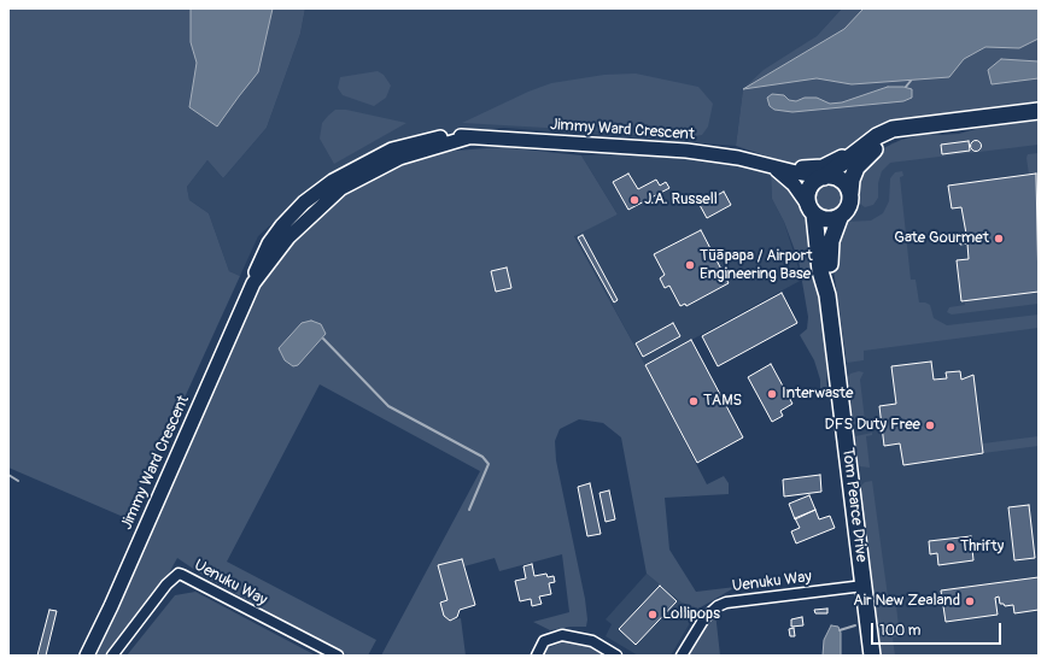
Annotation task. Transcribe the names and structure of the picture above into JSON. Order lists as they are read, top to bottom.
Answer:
{
  "streets": {
    "main road": ["Tom Pearce Drive"],
    "street": ["Jimmy Ward Crescent", "Uenuku Way"]
  },
  "crossings": [
    ["Jimmy Ward Crescent", "Tom Pearce Drive"],
    ["Tom Pearce Drive", "Uenuku Way"]
  ],
  "places": [
    "J.A. Russell",
    "Gate Gourmet",
    "Tūāpapa / Airport Engineering Base",
    "Interwaste",
    "TAMS",
    "DFS Duty Free",
    "Thrifty",
    "Air New Zealand",
    "Lollipops"
  ],
  "scale_bar": "100 m"
}
